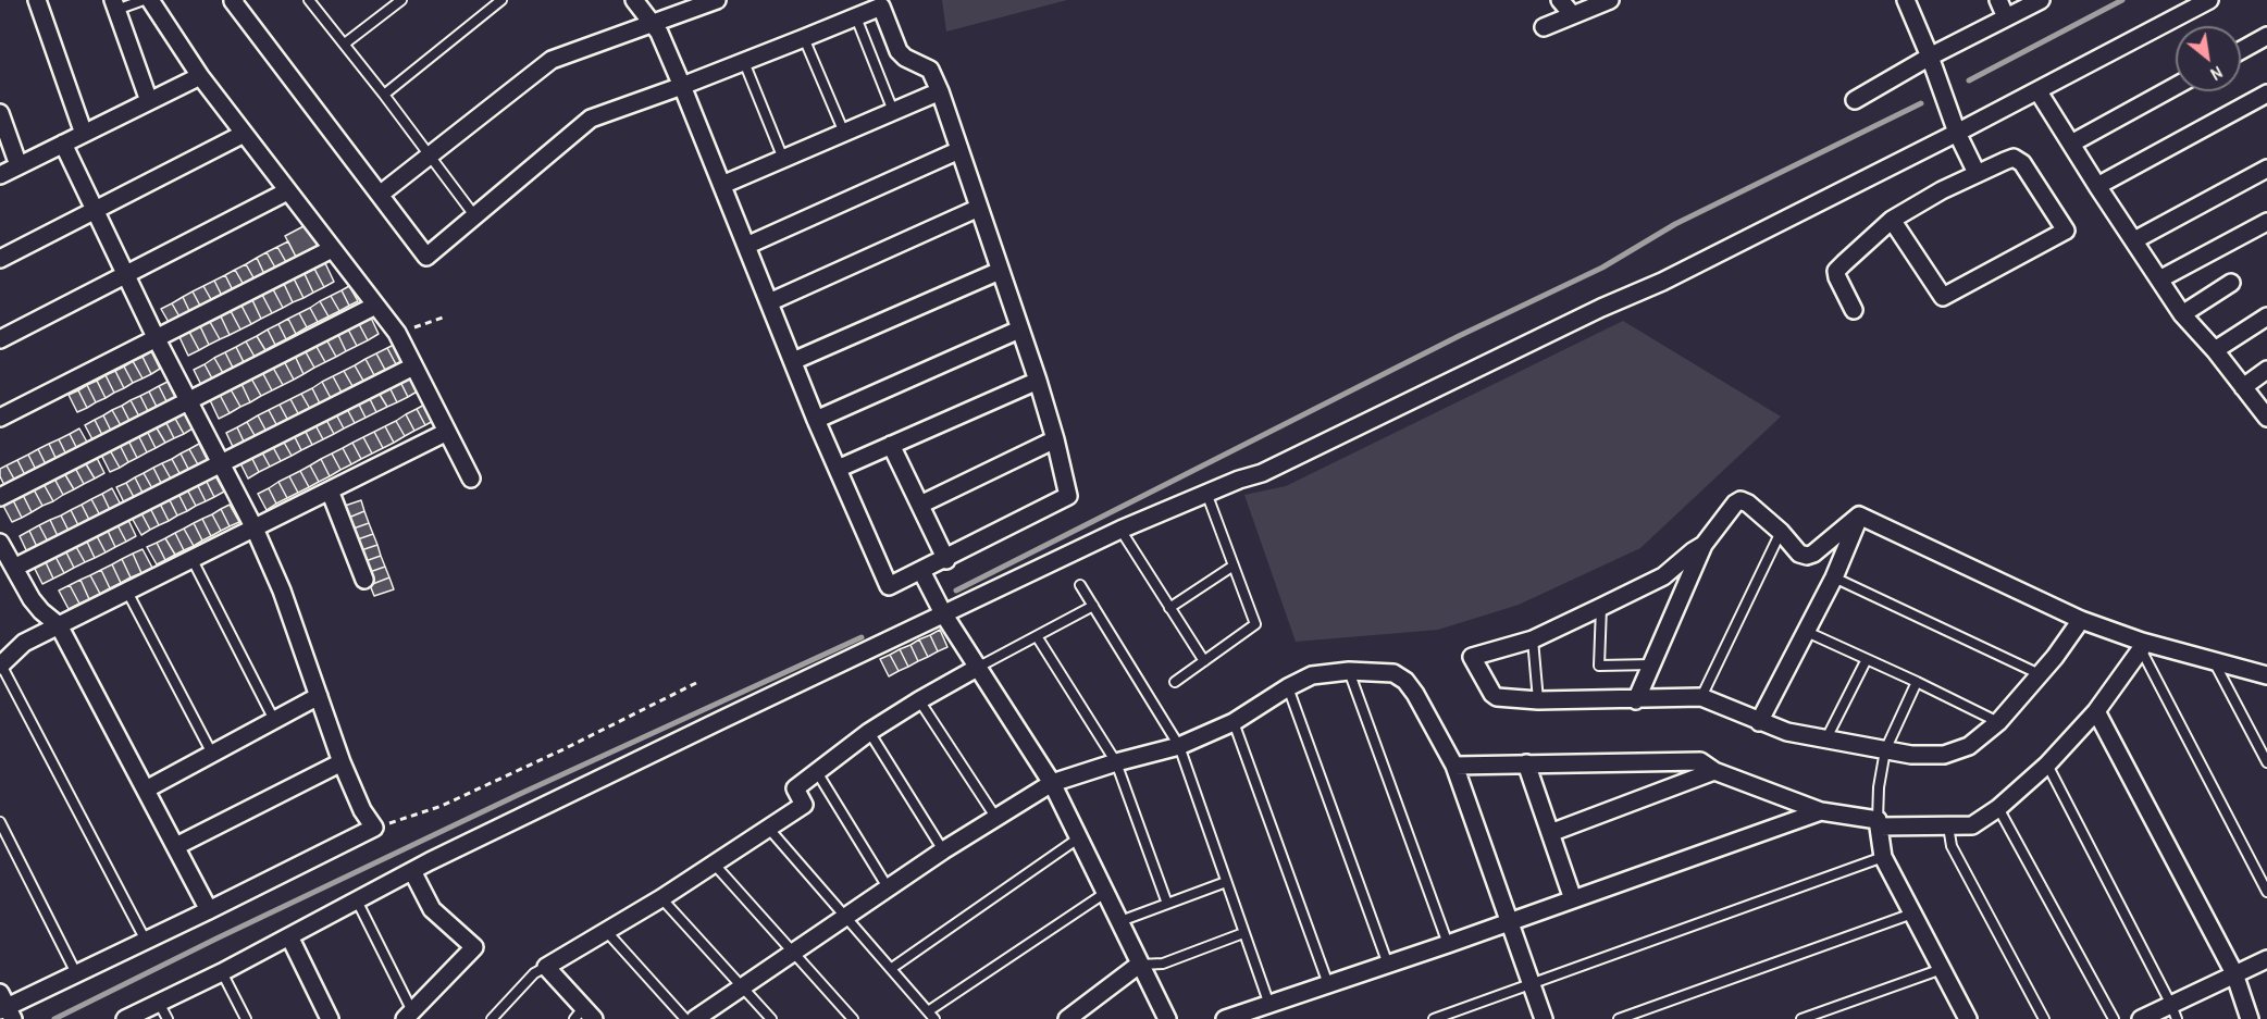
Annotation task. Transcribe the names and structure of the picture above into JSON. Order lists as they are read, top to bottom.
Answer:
{
  "north": "bottom right"
}
